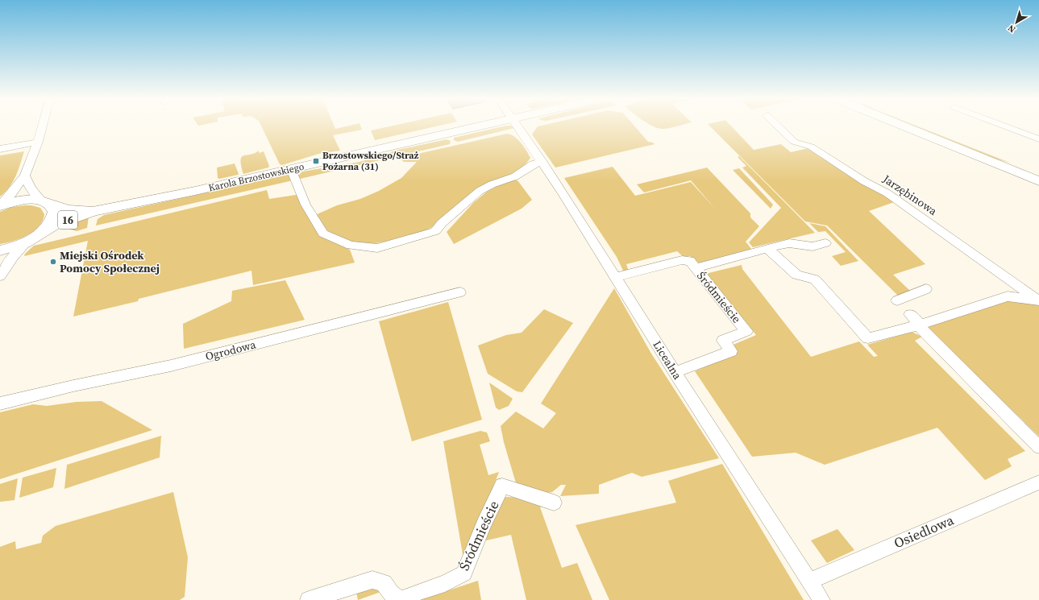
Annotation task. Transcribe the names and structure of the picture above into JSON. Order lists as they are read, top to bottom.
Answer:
{
  "streets": {
    "main road": ["Karola Brzostowskiego", "16"],
    "street": [
      "Jarzębinowa",
      "Śródmieście",
      "Ogrodowa",
      "Licealna",
      "Osiedlowa"
    ]
  },
  "crossings": [
    ["Śródmieście", "Licealna"],
    ["Licealna", "Osiedlowa"]
  ],
  "places": {
    "transit": ["Brzostowskiego/Straż Pożarna (31)"],
    "other": ["Miejski Ośrodek Pomocy Społecznej"]
  },
  "north": "bottom left"
}
